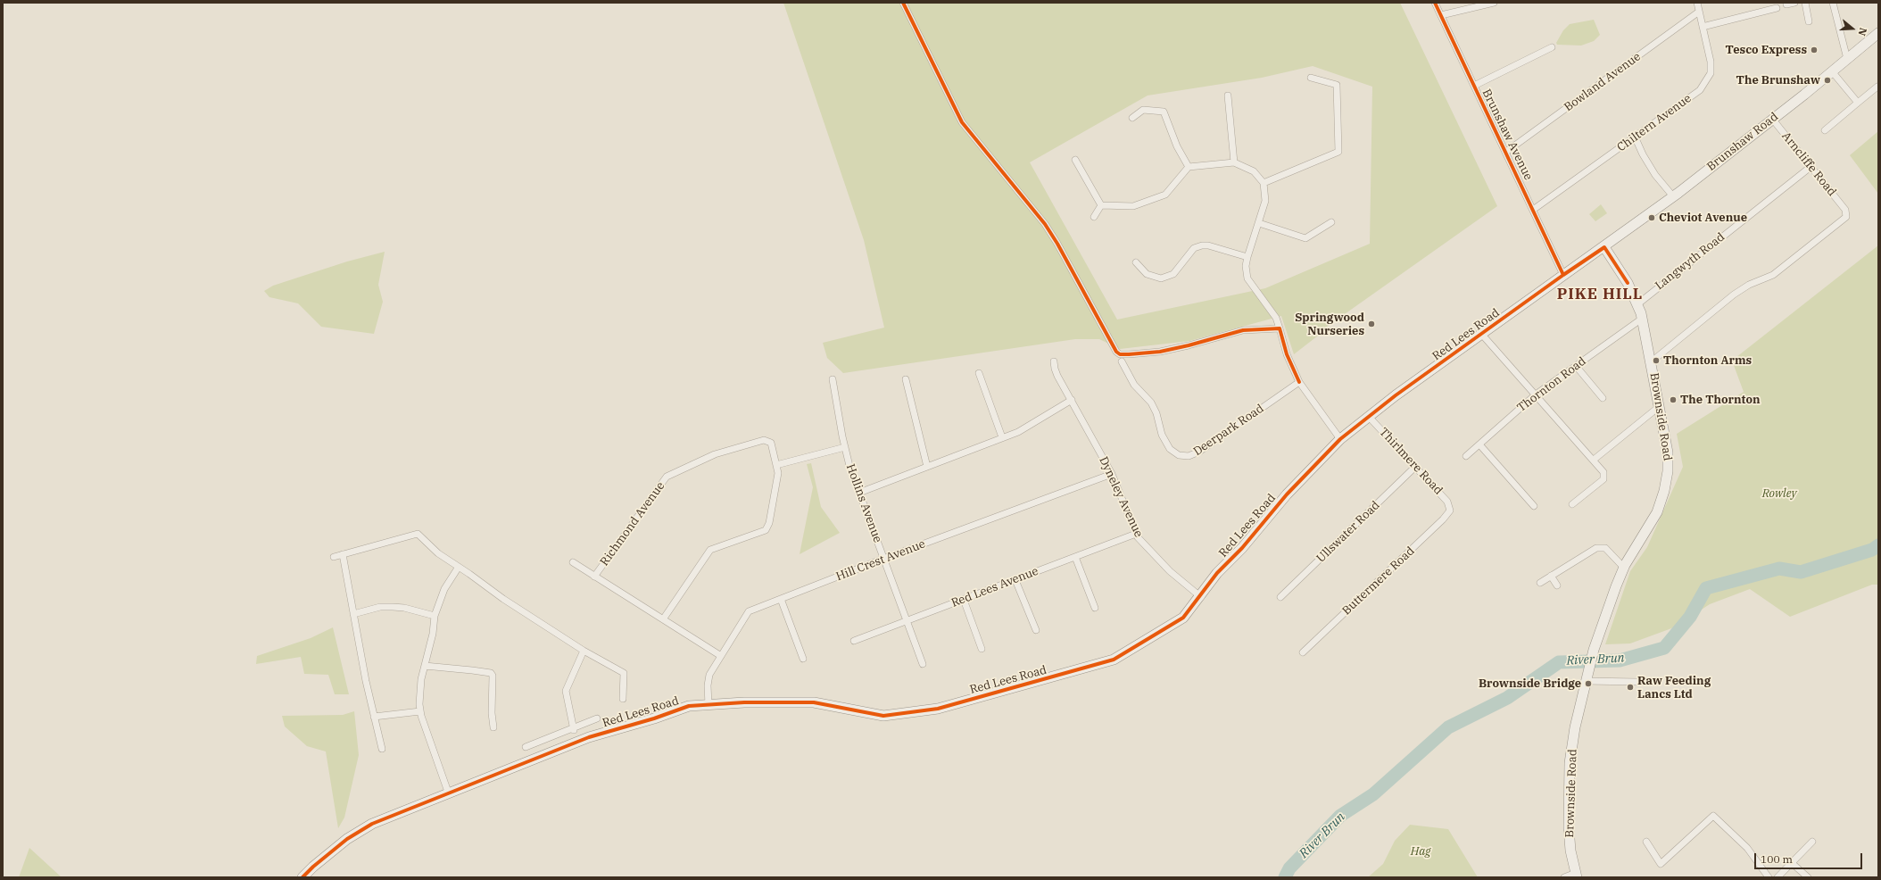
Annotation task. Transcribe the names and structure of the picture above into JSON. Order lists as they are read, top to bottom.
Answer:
{
  "streets": {
    "street": [
      "Bowland Avenue",
      "Chiltern Avenue",
      "Brunshaw Avenue",
      "Brunshaw Road",
      "Arncliffe Road",
      "Langwyth Road",
      "Red Lees Road",
      "Thornton Road",
      "Brownside Road",
      "Deerpark Road",
      "Thirlmere Road",
      "Dyneley Avenue",
      "Hollins Avenue",
      "Richmond Avenue",
      "Ullswater Road",
      "Hill Crest Avenue",
      "Buttermere Road",
      "Red Lees Avenue"
    ]
  },
  "crossings": [
    ["Bowland Avenue", "Chiltern Avenue"],
    ["Bowland Avenue", "Brunshaw Avenue"],
    ["Chiltern Avenue", "Brunshaw Avenue"],
    ["Brunshaw Avenue", "Red Lees Road"],
    ["Brunshaw Road", "Arncliffe Road"],
    ["Brunshaw Road", "Red Lees Road"],
    ["Brunshaw Road", "Brownside Road"],
    ["Arncliffe Road", "Langwyth Road"],
    ["Arncliffe Road", "Brownside Road"],
    ["Langwyth Road", "Brownside Road"],
    ["Red Lees Road", "Brownside Road"],
    ["Red Lees Road", "Thirlmere Road"],
    ["Red Lees Road", "Dyneley Avenue"],
    ["Red Lees Road", "Hill Crest Avenue"],
    ["Thornton Road", "Brownside Road"],
    ["Thirlmere Road", "Ullswater Road"],
    ["Thirlmere Road", "Buttermere Road"],
    ["Dyneley Avenue", "Hill Crest Avenue"],
    ["Dyneley Avenue", "Red Lees Avenue"],
    ["Hollins Avenue", "Hill Crest Avenue"],
    ["Hollins Avenue", "Red Lees Avenue"],
    ["Richmond Avenue", "Hill Crest Avenue"]
  ],
  "districts": ["PIKE HILL"],
  "water": ["River Brun"],
  "parks": ["Rowley", "Hag"],
  "places": [
    "Tesco Express",
    "The Brunshaw",
    "Cheviot Avenue",
    "Springwood Nurseries",
    "Thornton Arms",
    "The Thornton",
    "Brownside Bridge",
    "Raw Feeding Lancs Ltd"
  ],
  "scale_bar": "100 m",
  "north": "right"
}
